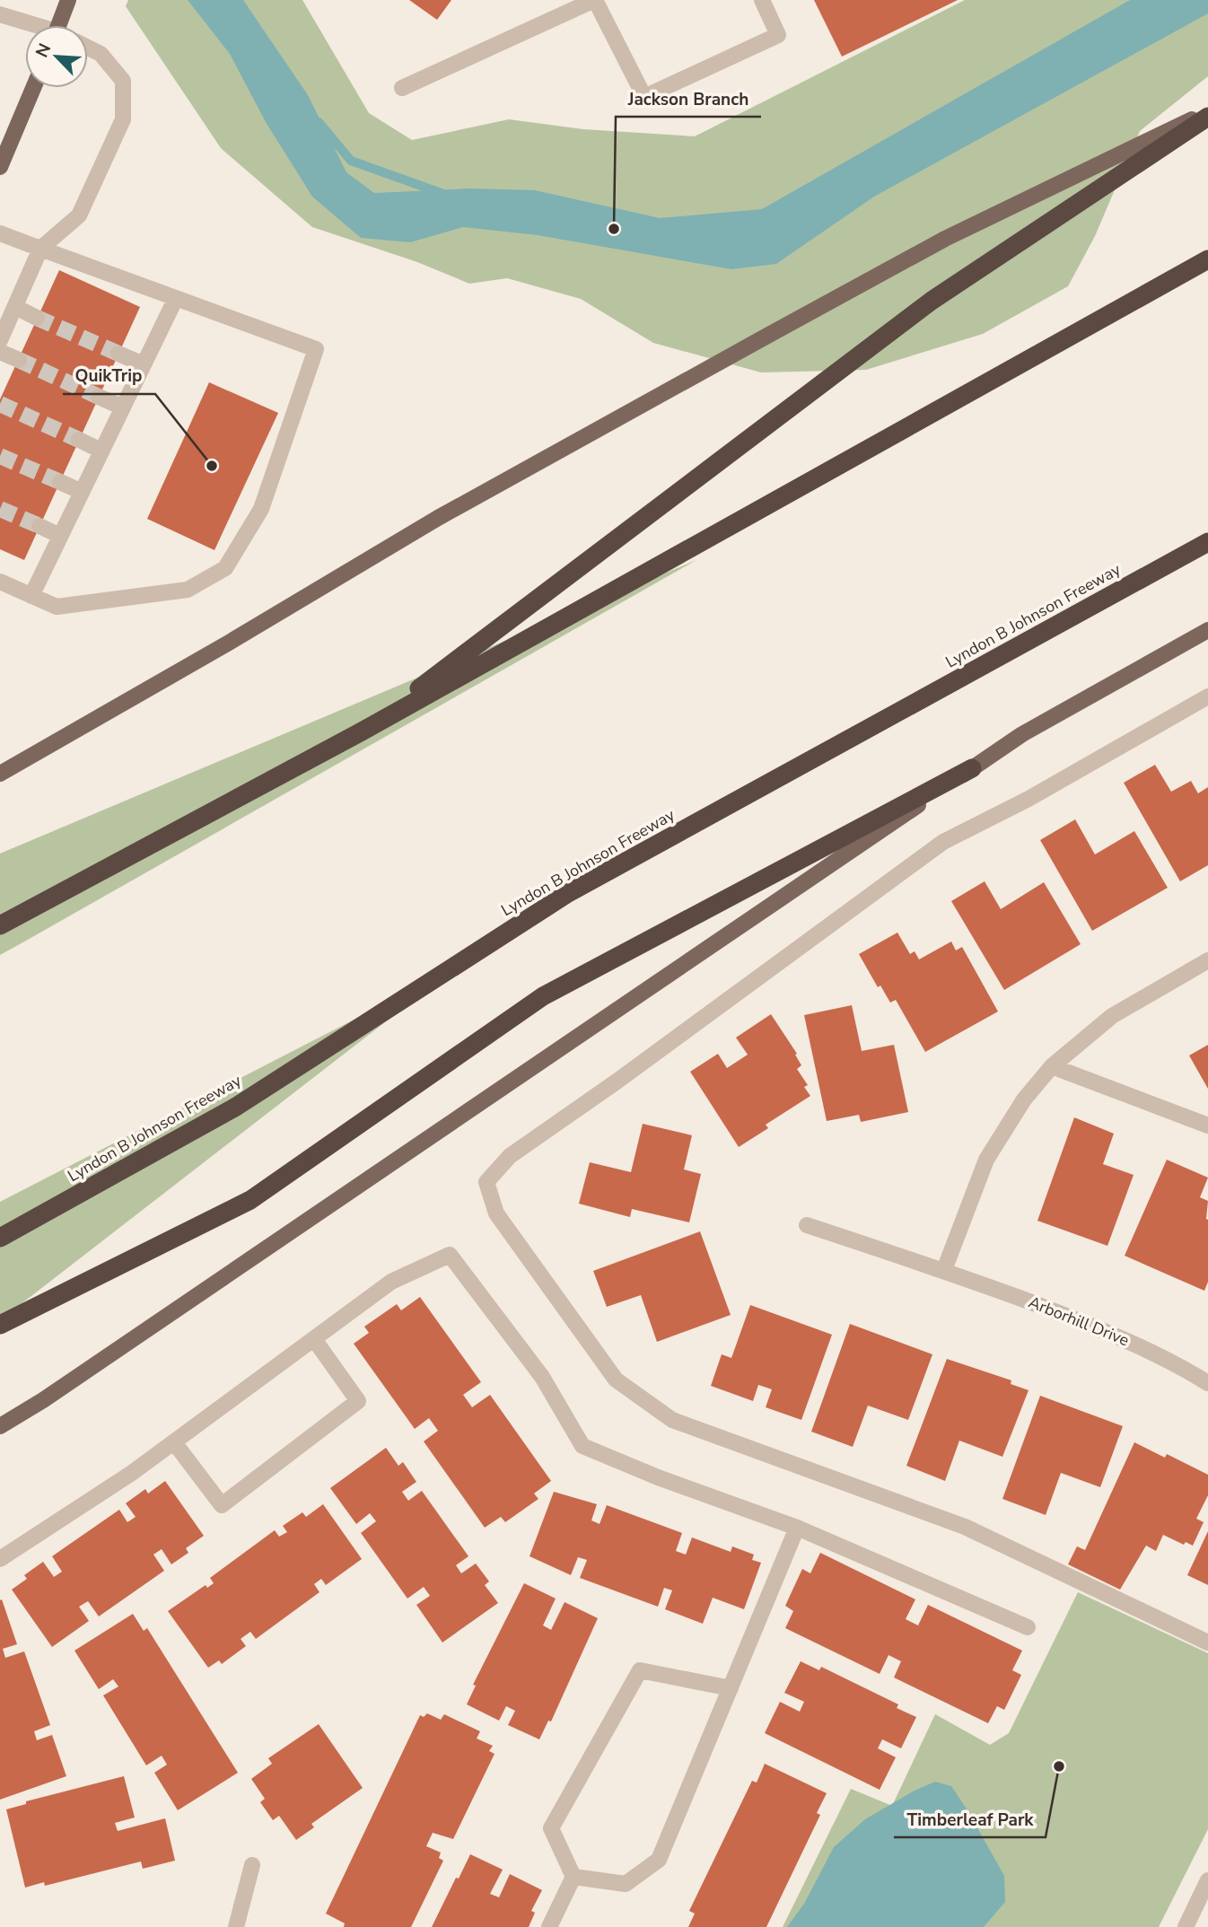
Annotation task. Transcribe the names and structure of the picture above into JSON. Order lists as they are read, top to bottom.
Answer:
{
  "streets": {
    "highway": ["Lyndon B Johnson Freeway"],
    "street": ["Arborhill Drive"]
  },
  "places": ["Jackson Branch", "QuikTrip", "Timberleaf Park"],
  "north": "top left"
}
